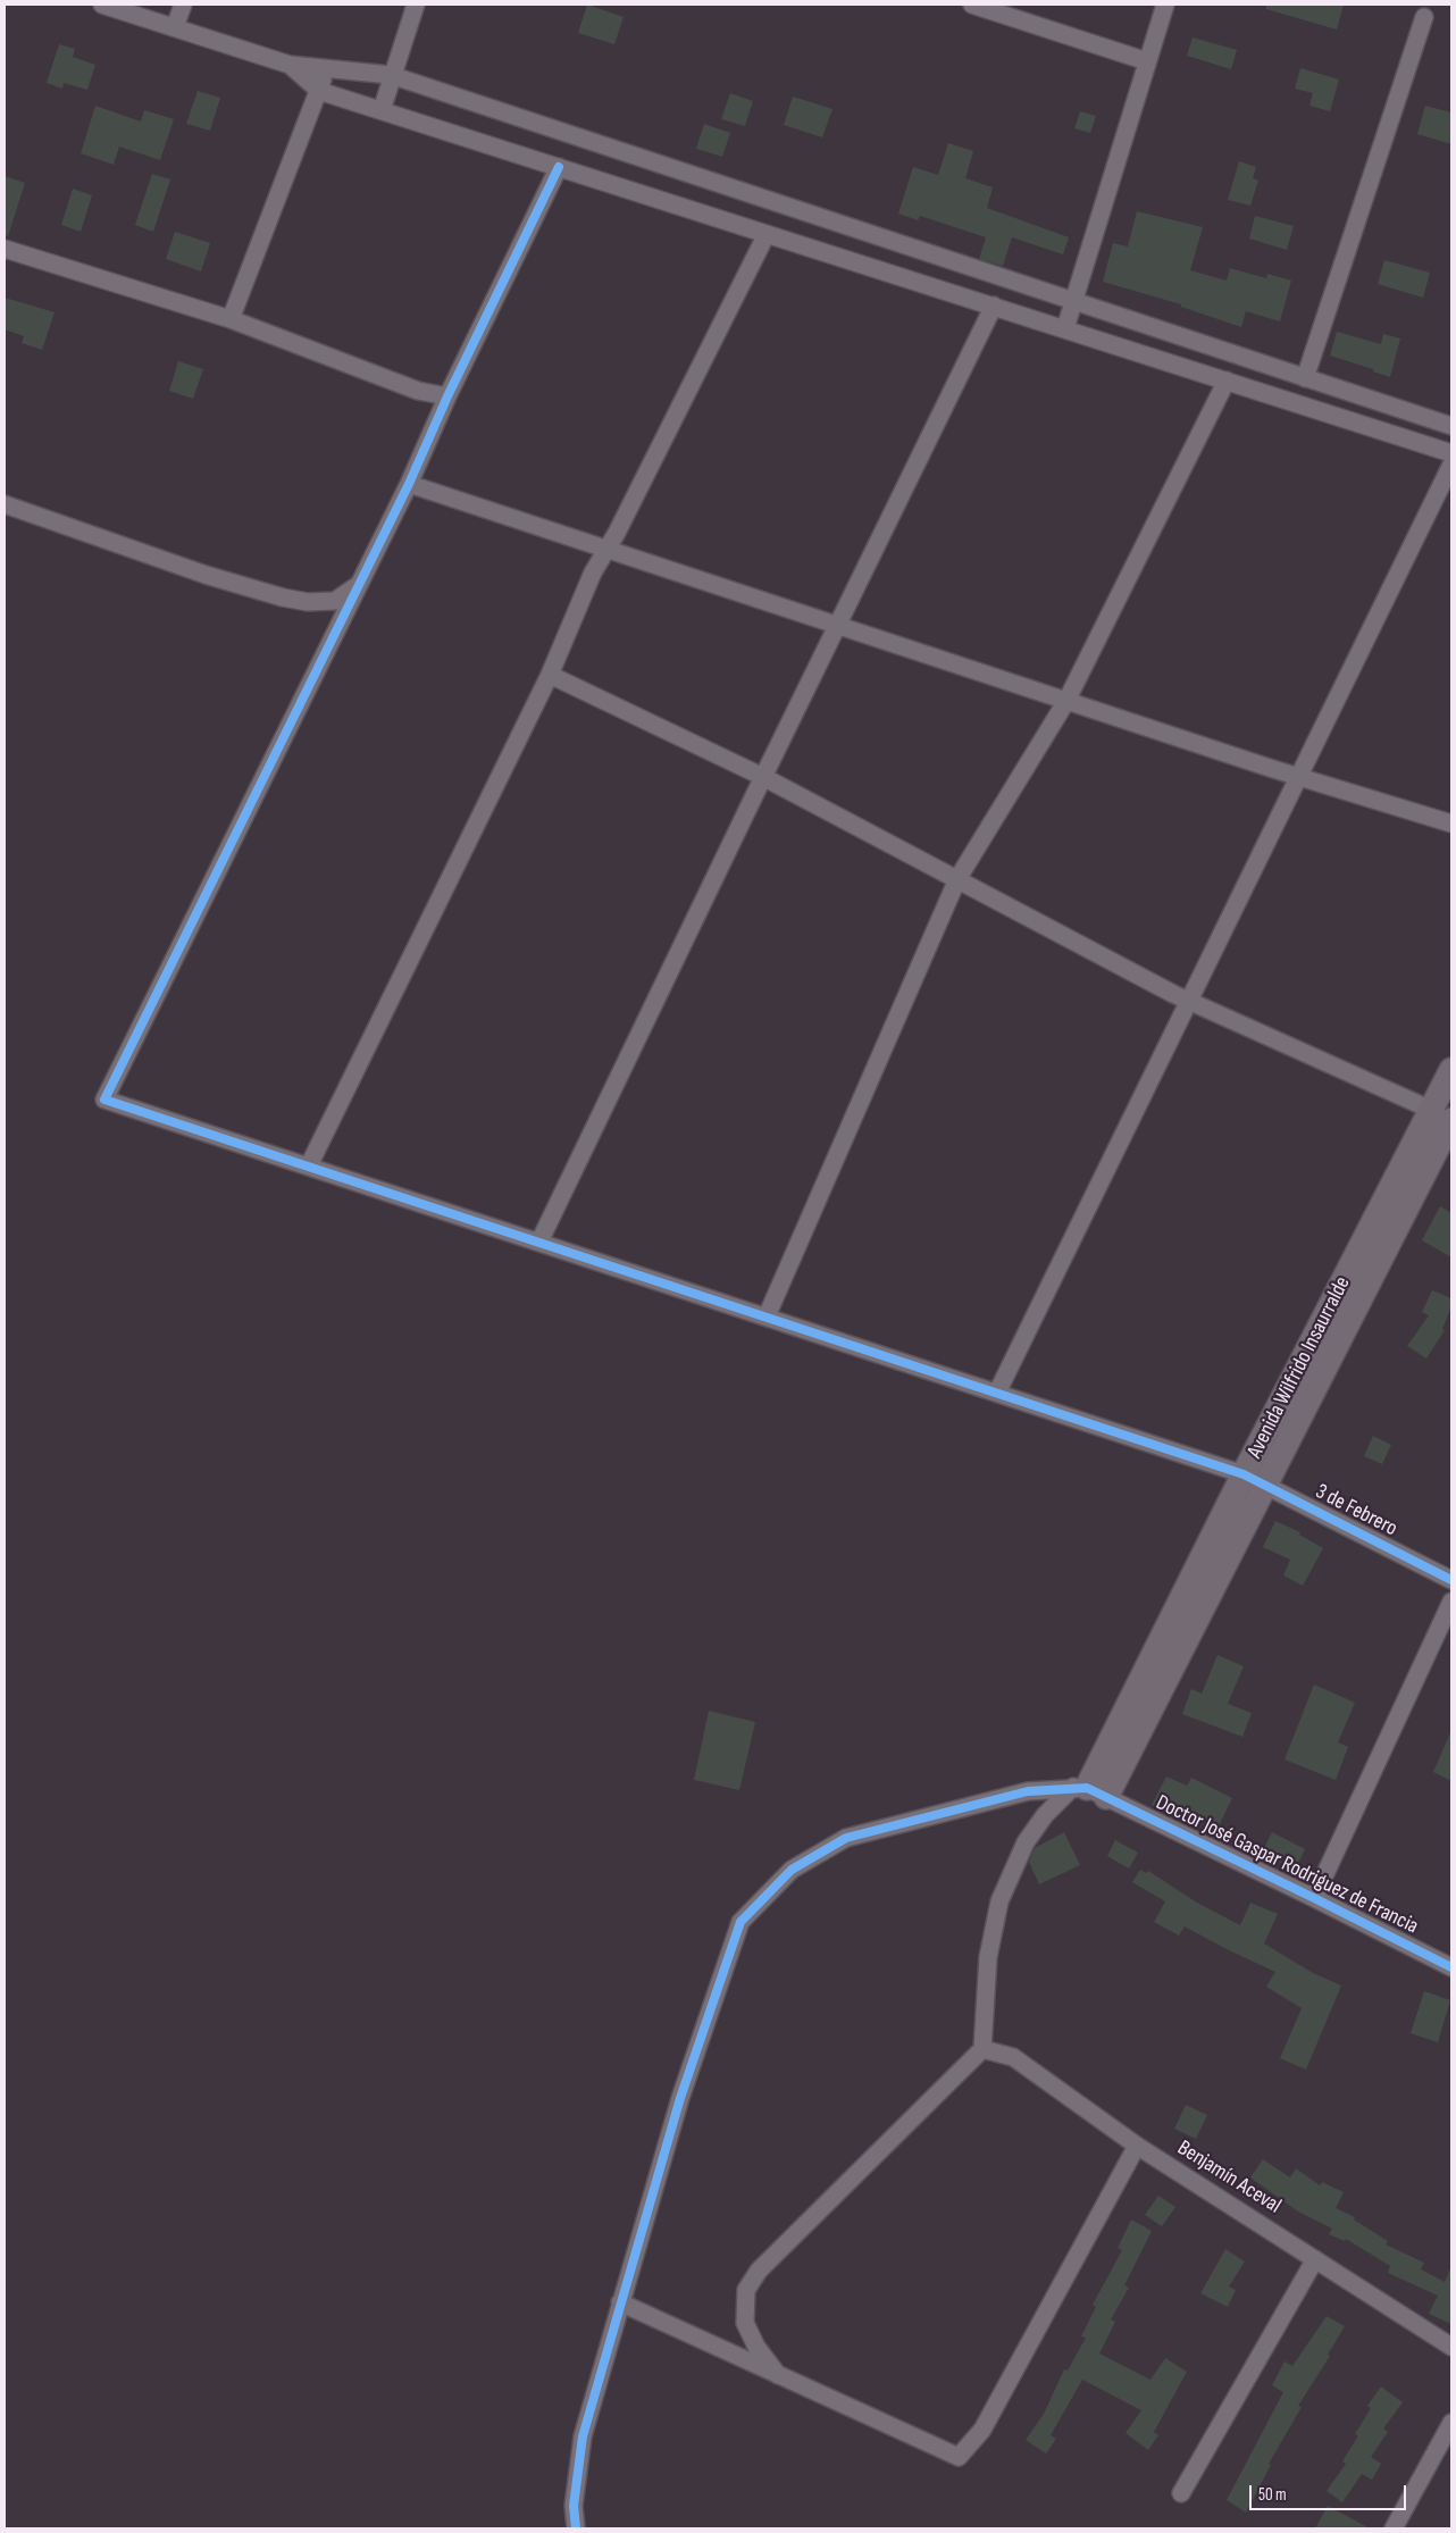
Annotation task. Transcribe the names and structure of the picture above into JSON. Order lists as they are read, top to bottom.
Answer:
{
  "streets": {
    "street": [
      "Avenida Wilfrido Insaurralde",
      "3 de Febrero",
      "Doctor José Gaspar Rodriguez de Francia",
      "Benjamín Aceval"
    ]
  },
  "crossings": [
    ["Avenida Wilfrido Insaurralde", "3 de Febrero"],
    ["Avenida Wilfrido Insaurralde", "Doctor José Gaspar Rodriguez de Francia"]
  ],
  "scale_bar": "50 m"
}
